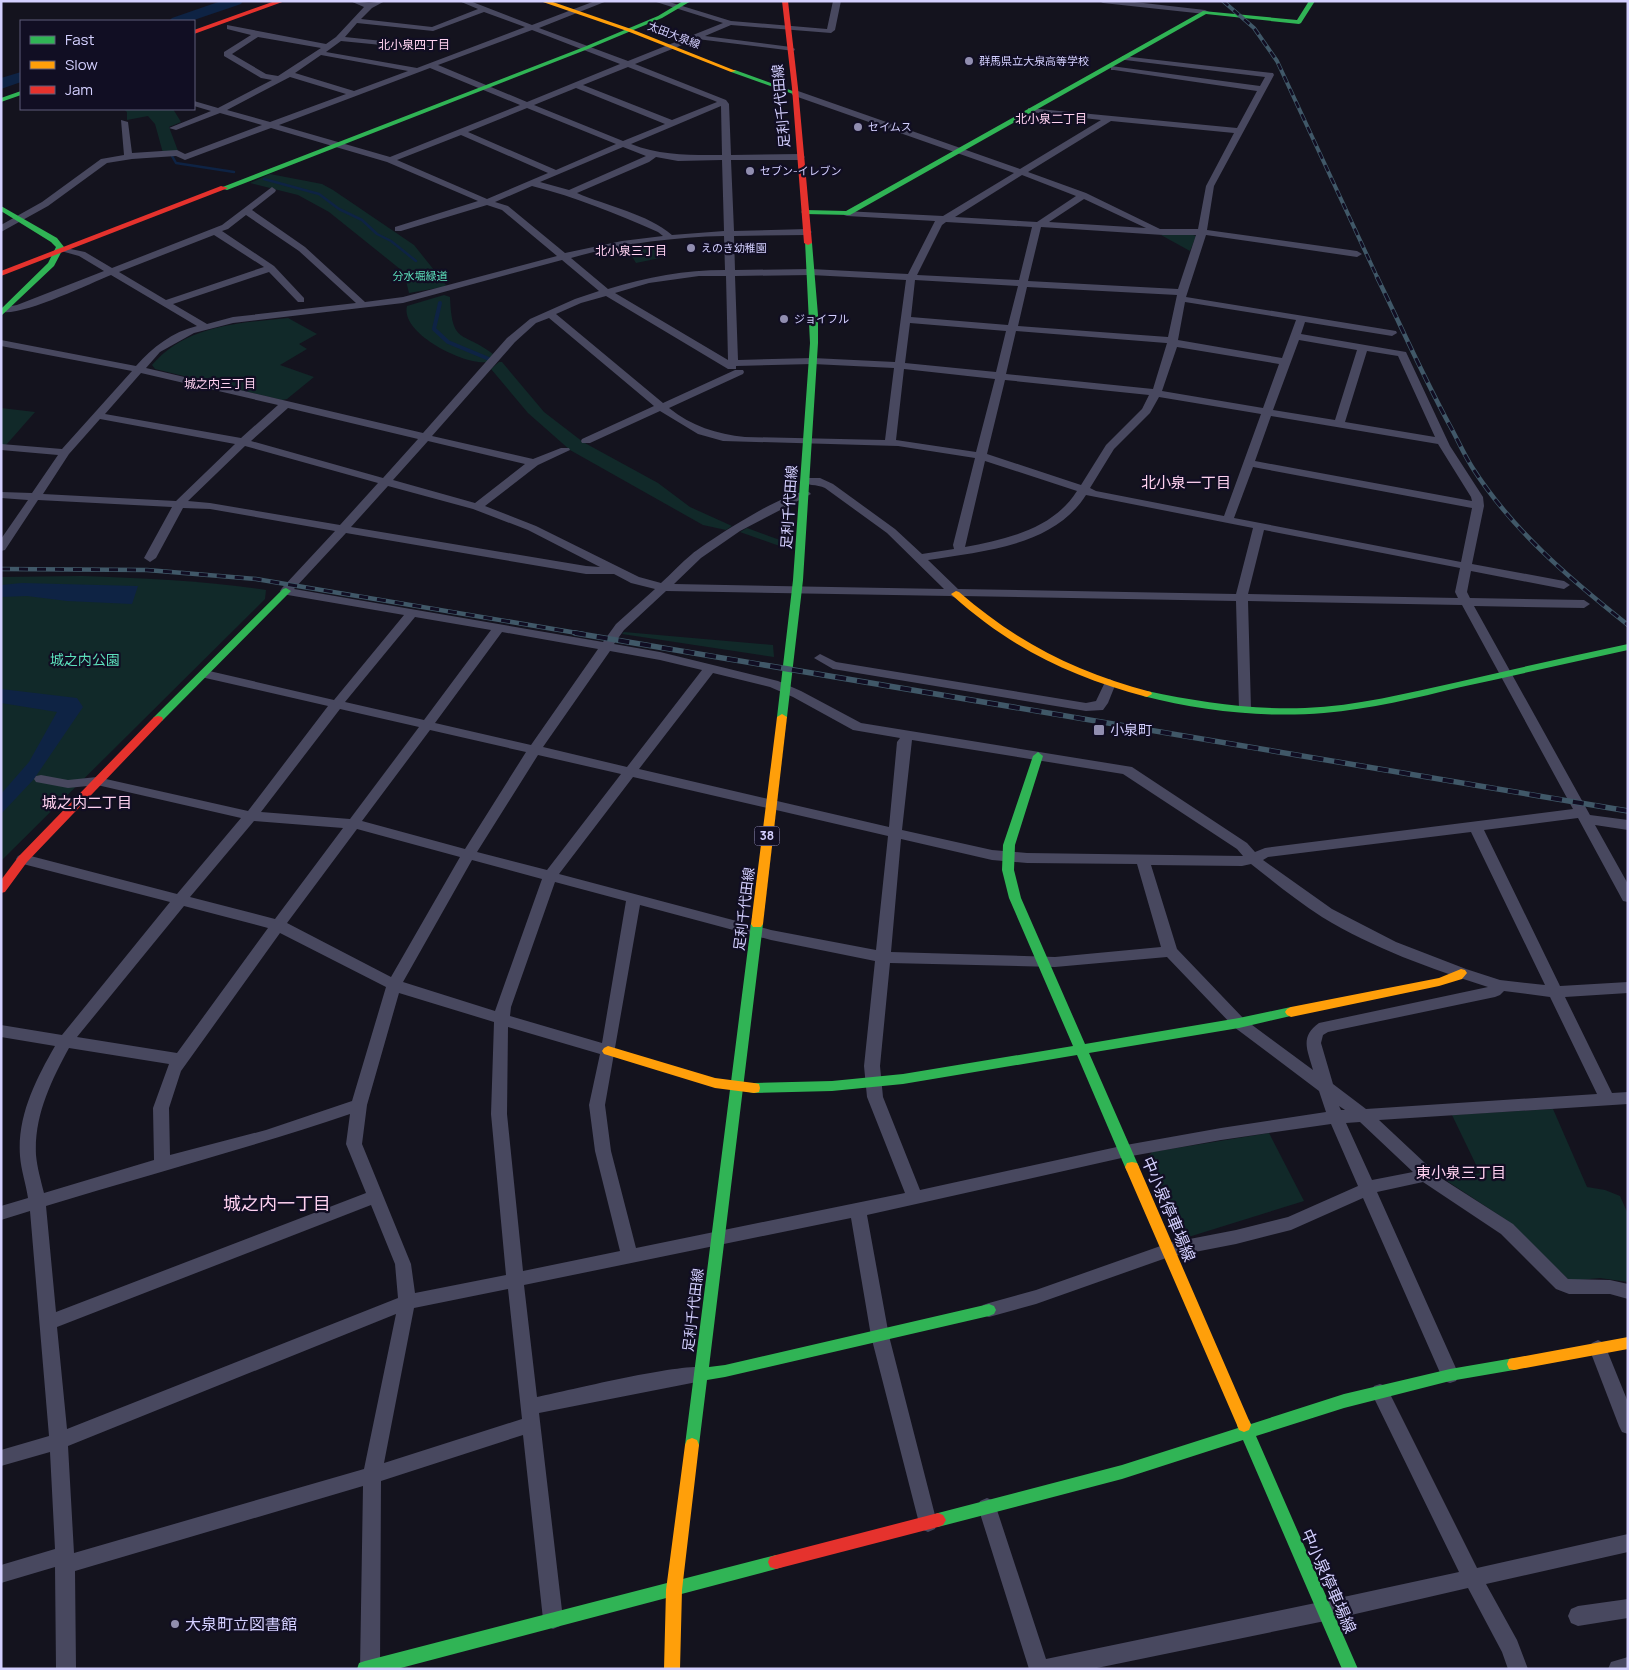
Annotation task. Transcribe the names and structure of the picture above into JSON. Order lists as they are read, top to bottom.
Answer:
{
  "streets": {
    "main road": [
      "太田大泉線",
      "足利千代田線",
      "38",
      "中小泉停車場線"
    ]
  },
  "crossings": [
    ["太田大泉線", "足利千代田線"]
  ],
  "districts": [
    "北小泉四丁目",
    "北小泉二丁目",
    "北小泉三丁目",
    "城之内三丁目",
    "北小泉一丁目",
    "城之内二丁目",
    "東小泉三丁目",
    "城之内一丁目"
  ],
  "parks": ["分水堀緑道", "城之内公園"],
  "places": {
    "other": [
      "群馬県立大泉高等学校",
      "セイムス",
      "セブン-イレブン",
      "えのき幼稚園",
      "ジョイフル",
      "大泉町立図書館"
    ],
    "transit": ["小泉町"]
  },
  "legend": ["Fast", "Slow", "Jam"]
}
